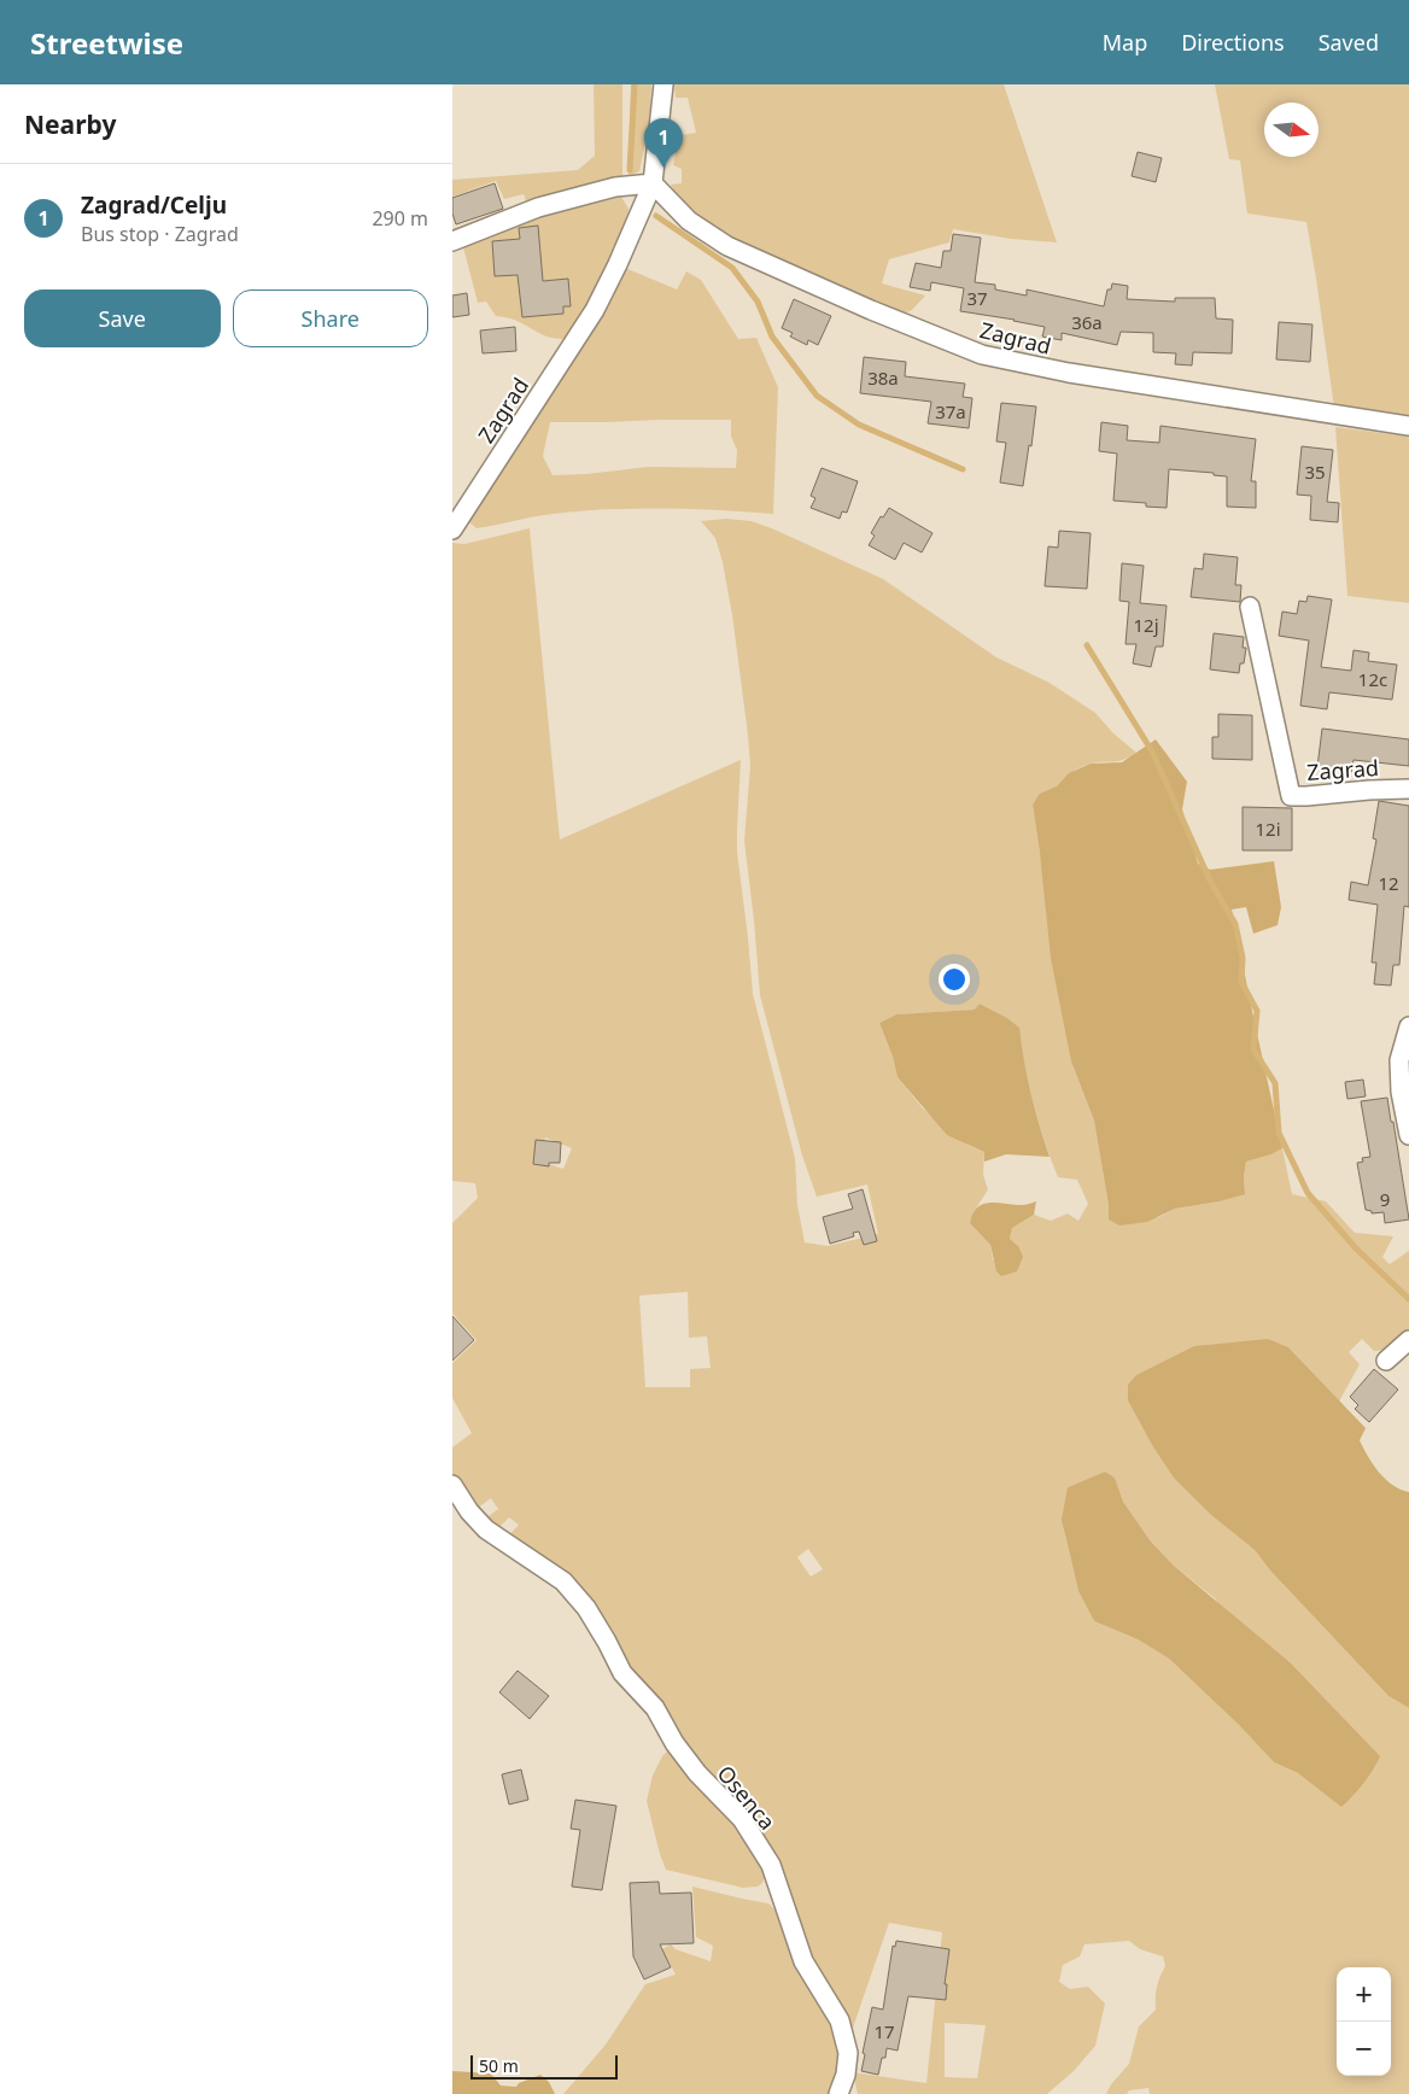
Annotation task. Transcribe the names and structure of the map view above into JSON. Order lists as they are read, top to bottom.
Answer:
{
  "streets": {
    "street": ["Zagrad", "Osenca"]
  },
  "house_numbers": [
    "37",
    "36a",
    "38a",
    "37a",
    "35",
    "12j",
    "12c",
    "12i",
    "12",
    "9",
    "17"
  ],
  "scale_bar": "50 m",
  "north": "right",
  "page": {
    "header": "Streetwise",
    "nav": ["Map", "Directions", "Saved"],
    "heading": "Nearby",
    "pins": "1",
    "list": [
      {
        "mark": "1",
        "name": "Zagrad/Celju",
        "note": "Bus stop · Zagrad",
        "value": "290 m"
      }
    ],
    "buttons": ["Save", "Share"],
    "map_buttons": ["+", "−"],
    "scale": "50 m"
  }
}
